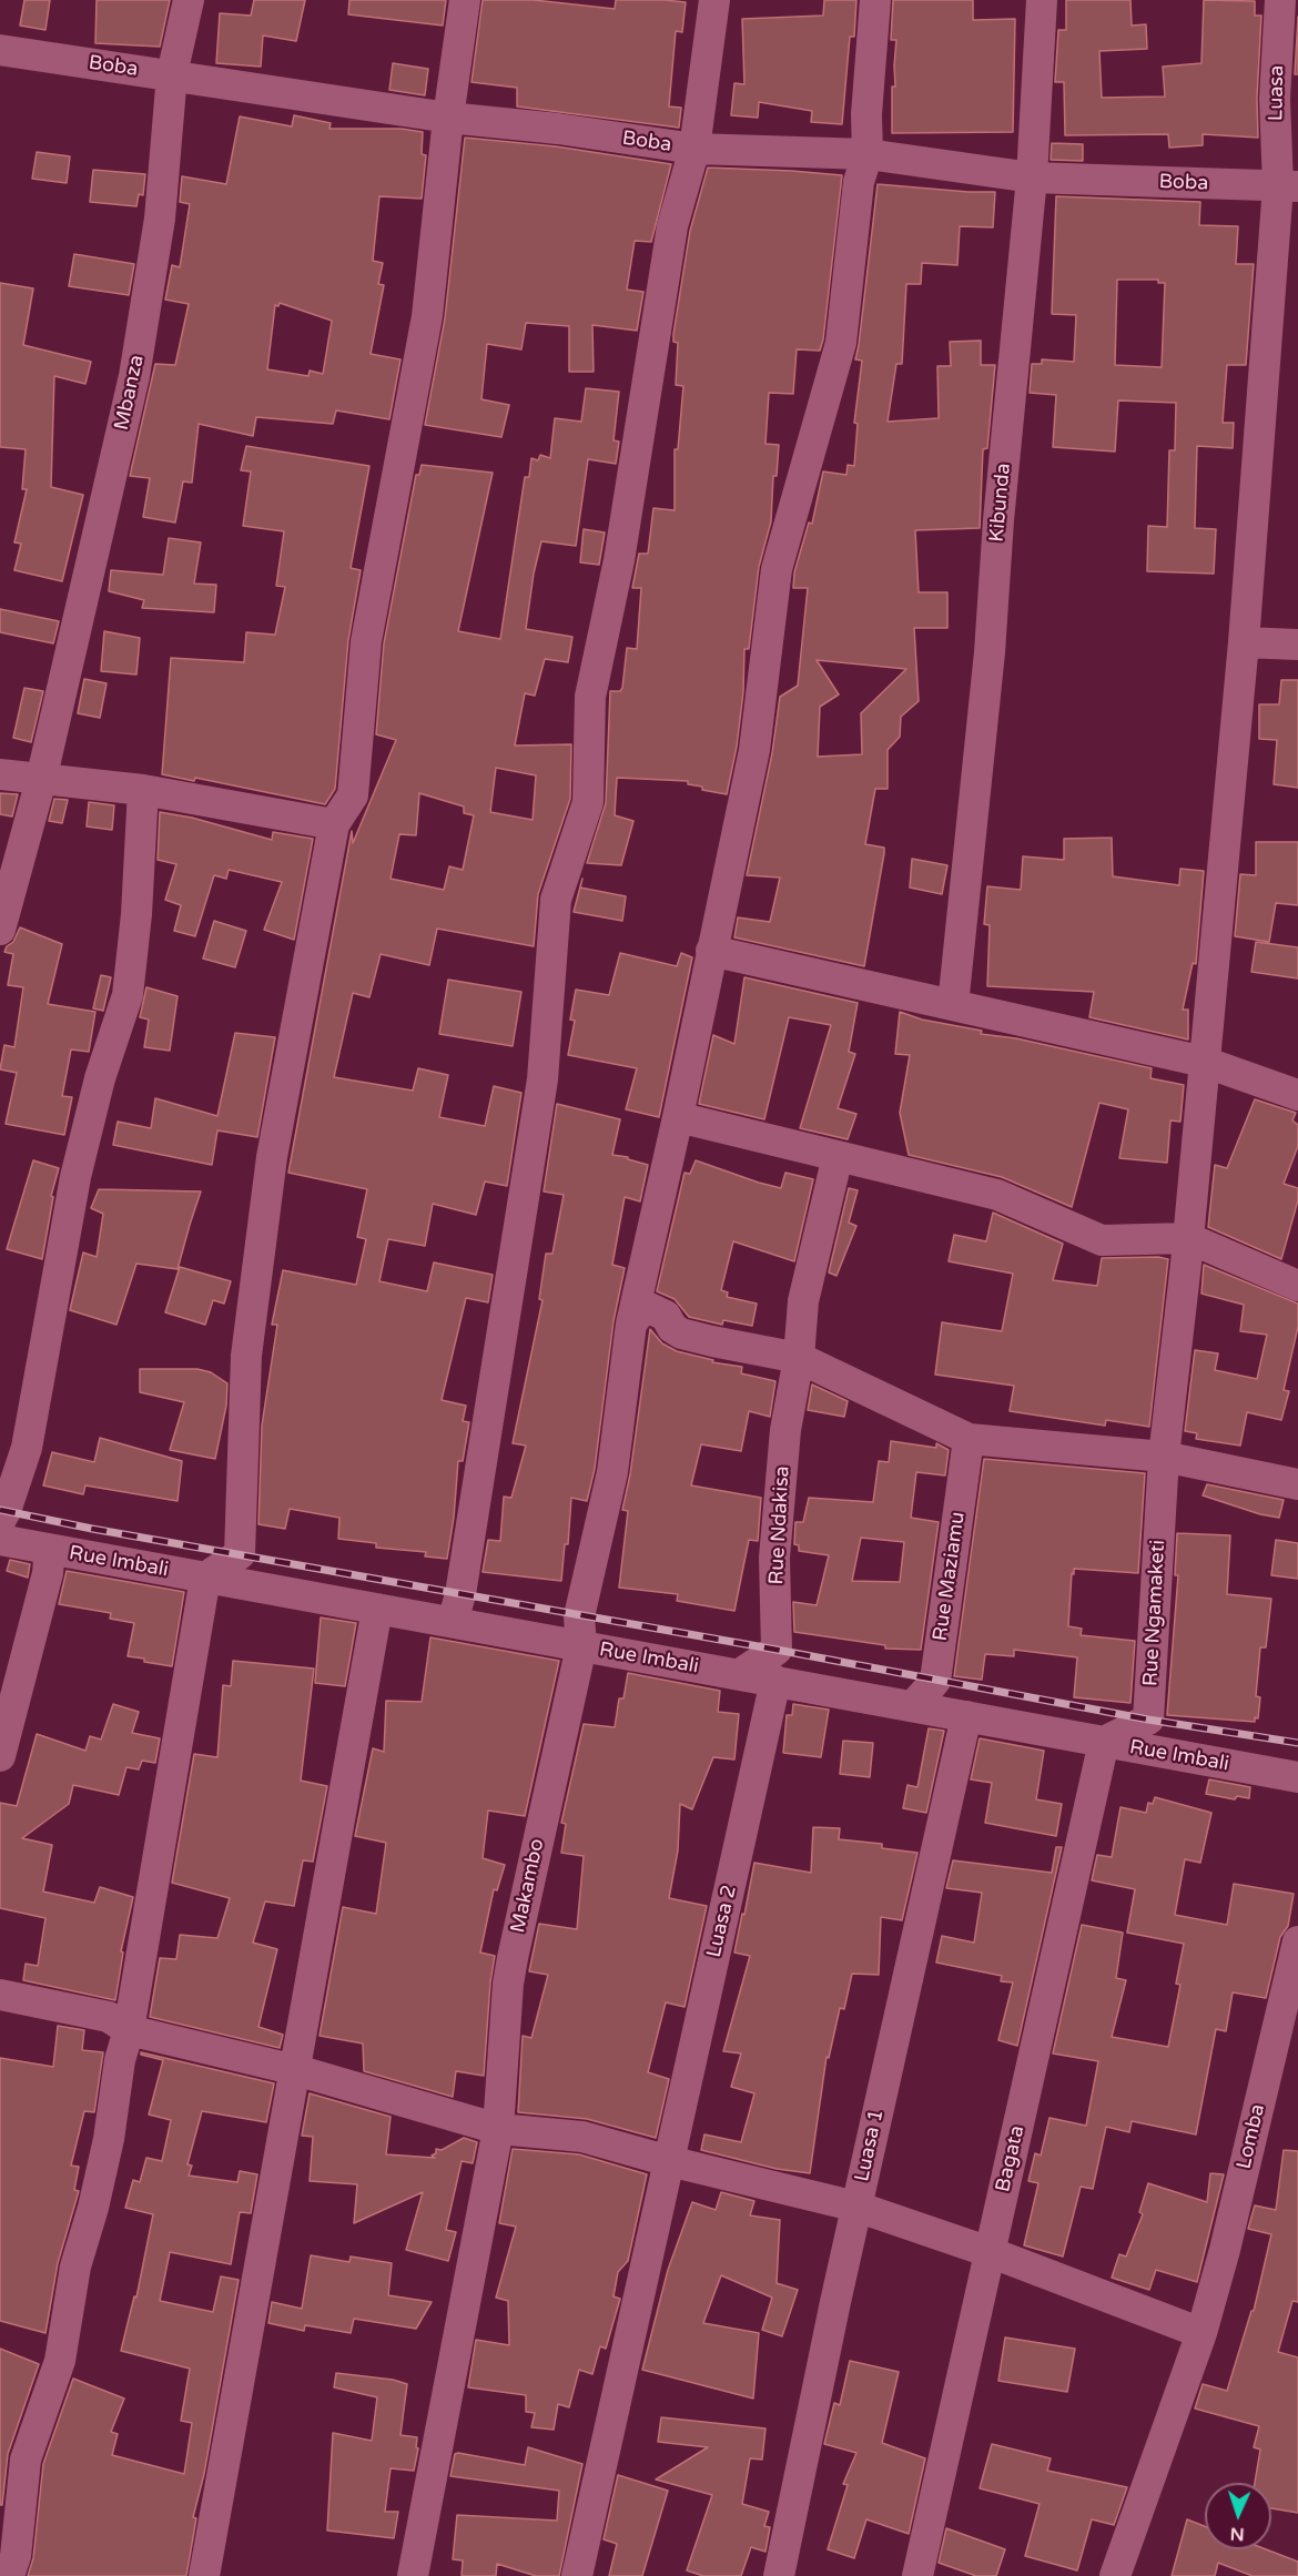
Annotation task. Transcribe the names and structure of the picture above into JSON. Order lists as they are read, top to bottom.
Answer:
{
  "streets": {
    "street": [
      "Boba",
      "Luasa",
      "Mbanza",
      "Kibunda",
      "Rue Ndakisa",
      "Rue Imbali",
      "Rue Maziamu",
      "Rue Ngamaketi",
      "Makambo",
      "Luasa 2",
      "Lomba",
      "Luasa 1",
      "Bagata"
    ]
  },
  "crossings": [
    ["Boba", "Luasa"],
    ["Boba", "Mbanza"],
    ["Boba", "Kibunda"],
    ["Boba", "Makambo"],
    ["Luasa", "Rue Ngamaketi"],
    ["Rue Ndakisa", "Rue Imbali"],
    ["Rue Imbali", "Rue Maziamu"],
    ["Rue Imbali", "Rue Ngamaketi"],
    ["Rue Imbali", "Makambo"],
    ["Rue Imbali", "Luasa 2"],
    ["Rue Imbali", "Luasa 1"],
    ["Rue Imbali", "Bagata"],
    ["Rue Ngamaketi", "Bagata"]
  ],
  "north": "bottom"
}
